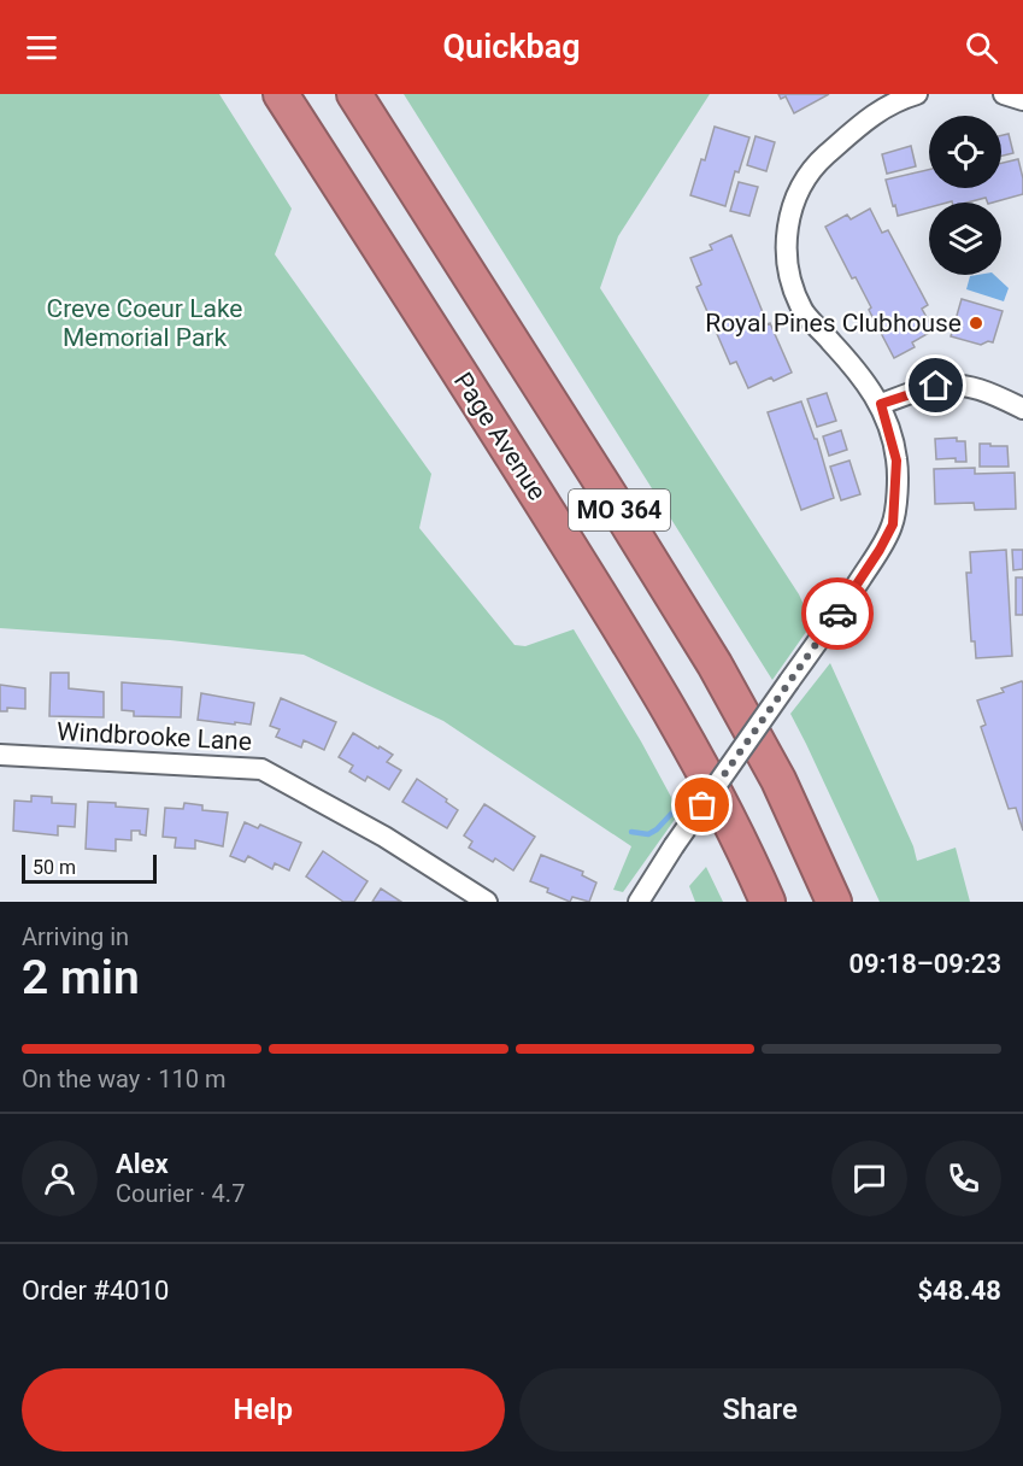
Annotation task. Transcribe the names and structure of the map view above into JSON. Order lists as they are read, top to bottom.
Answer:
{
  "streets": {
    "highway": ["Page Avenue", "MO 364"],
    "street": ["Windbrooke Lane"]
  },
  "parks": ["Creve Coeur Lake Memorial Park"],
  "places": ["Royal Pines Clubhouse"],
  "scale_bar": "50 m",
  "page": {
    "header": "Quickbag",
    "scale": "50 m",
    "heading": ["2 min", "Arriving in", "09:18–09:23"],
    "panel": [
      "Alex",
      "Courier · 4.7",
      "Order #4010",
      "$48.48"
    ],
    "bar": "On the way · 110 m",
    "buttons": ["Help", "Share"]
  }
}
